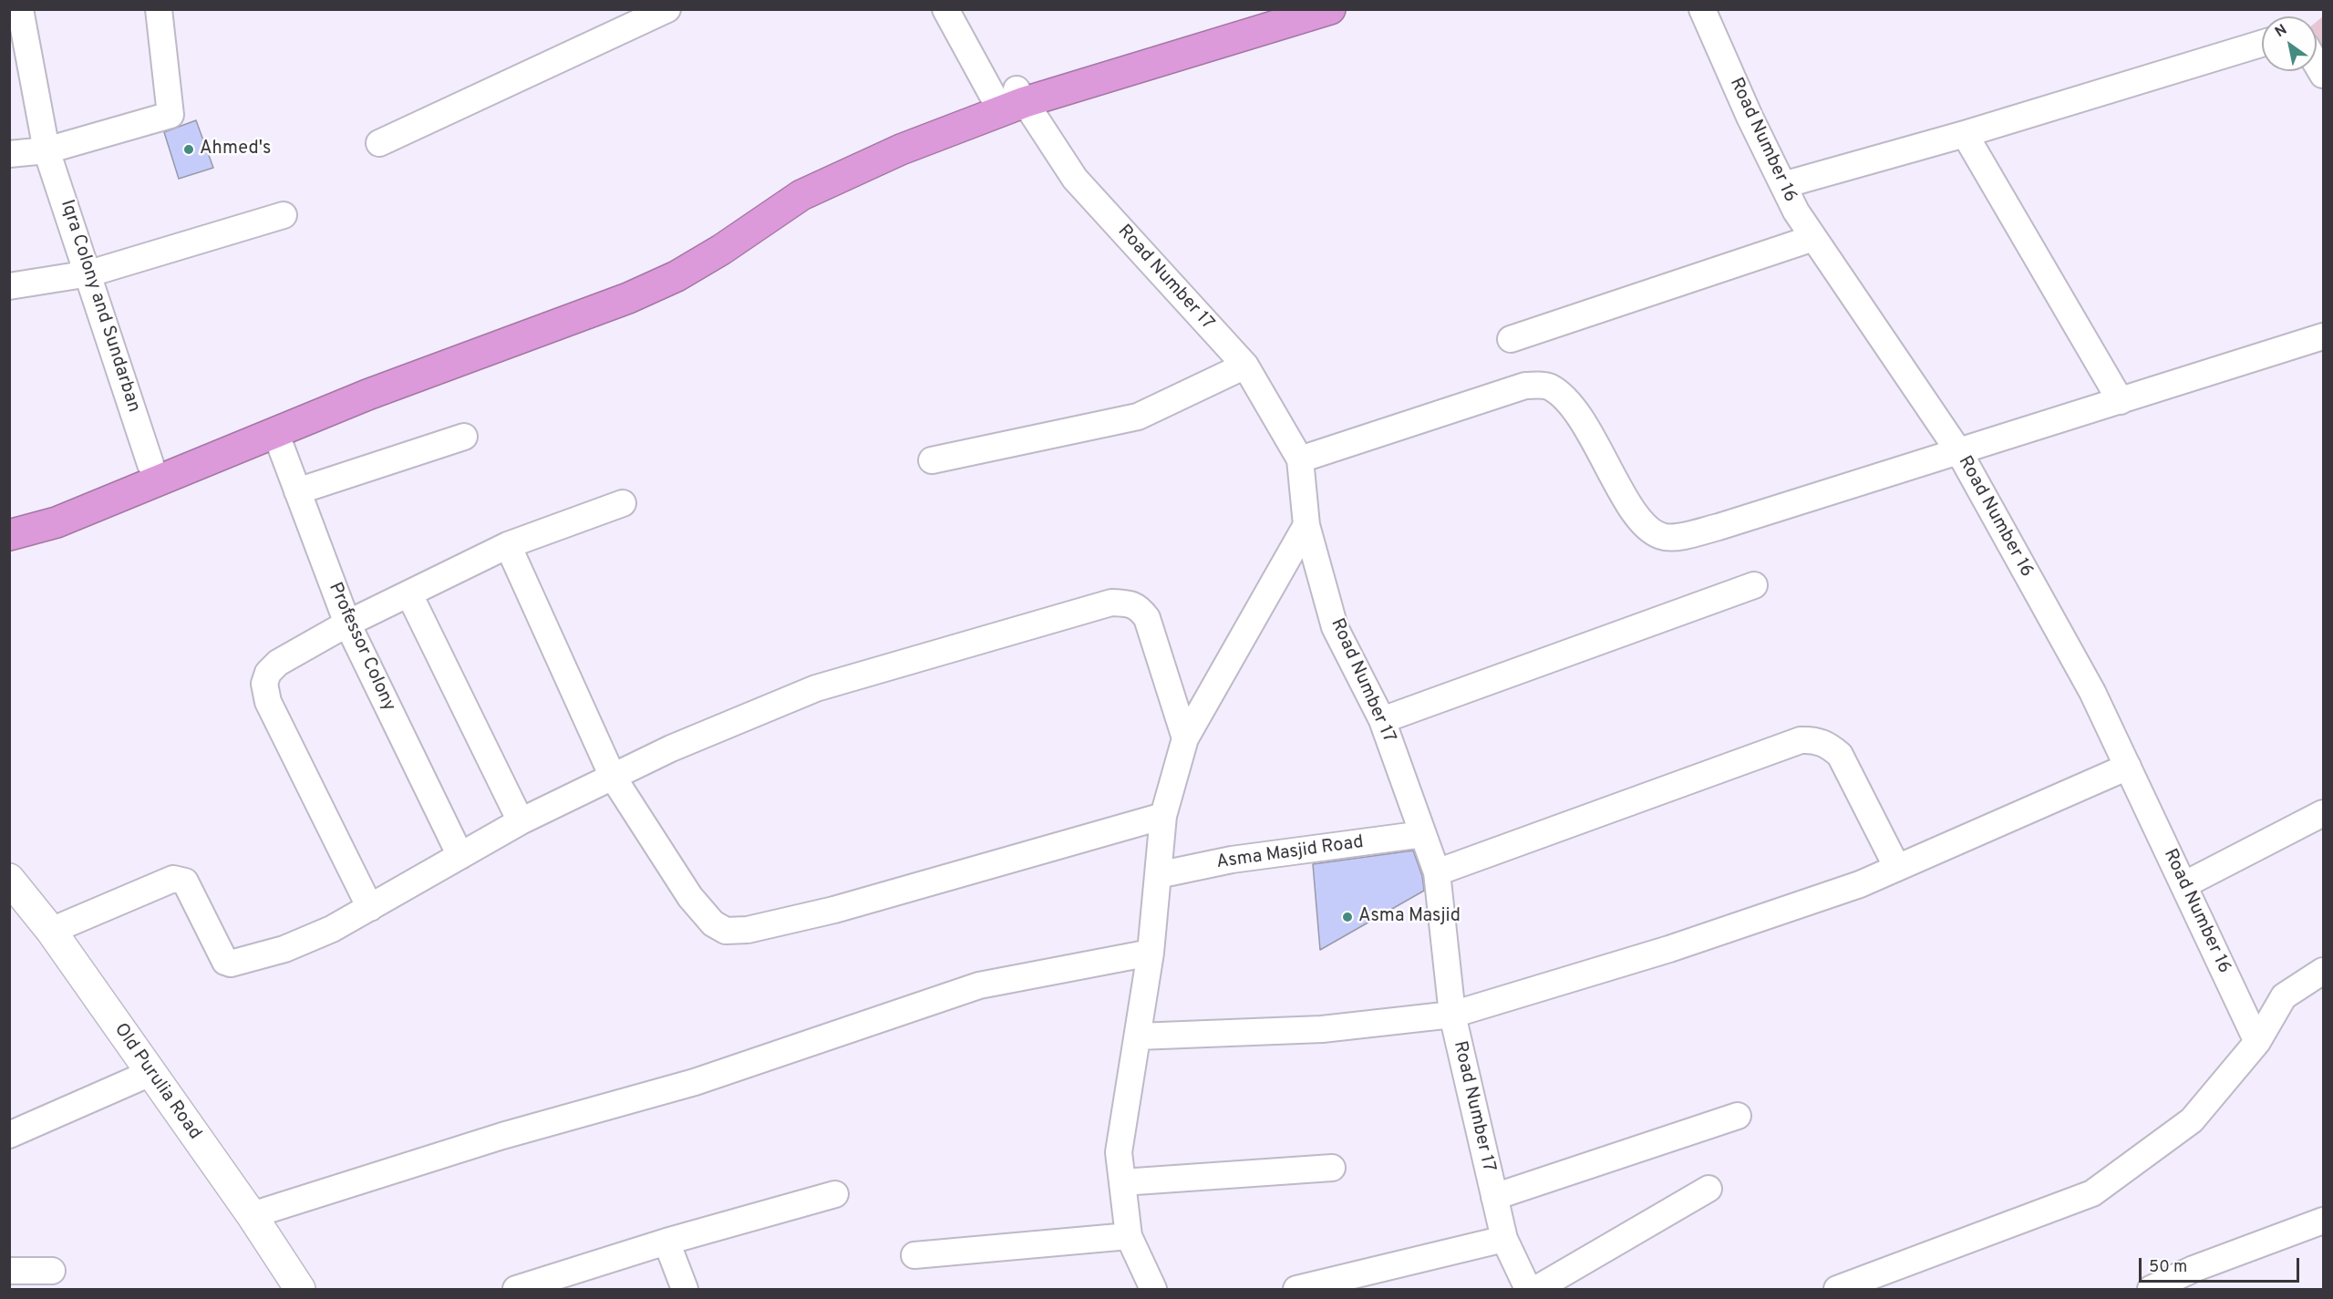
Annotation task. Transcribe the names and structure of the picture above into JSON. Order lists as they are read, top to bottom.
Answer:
{
  "streets": {
    "main road": ["Old Purulia Road"],
    "street": [
      "Road Number 16",
      "Road Number 17",
      "Iqra Colony and Sundarban",
      "Professor Colony",
      "Asma Masjid Road"
    ]
  },
  "crossings": [
    ["Road Number 17", "Asma Masjid Road"]
  ],
  "places": ["Ahmed's", "Asma Masjid"],
  "scale_bar": "50 m",
  "north": "top left"
}
